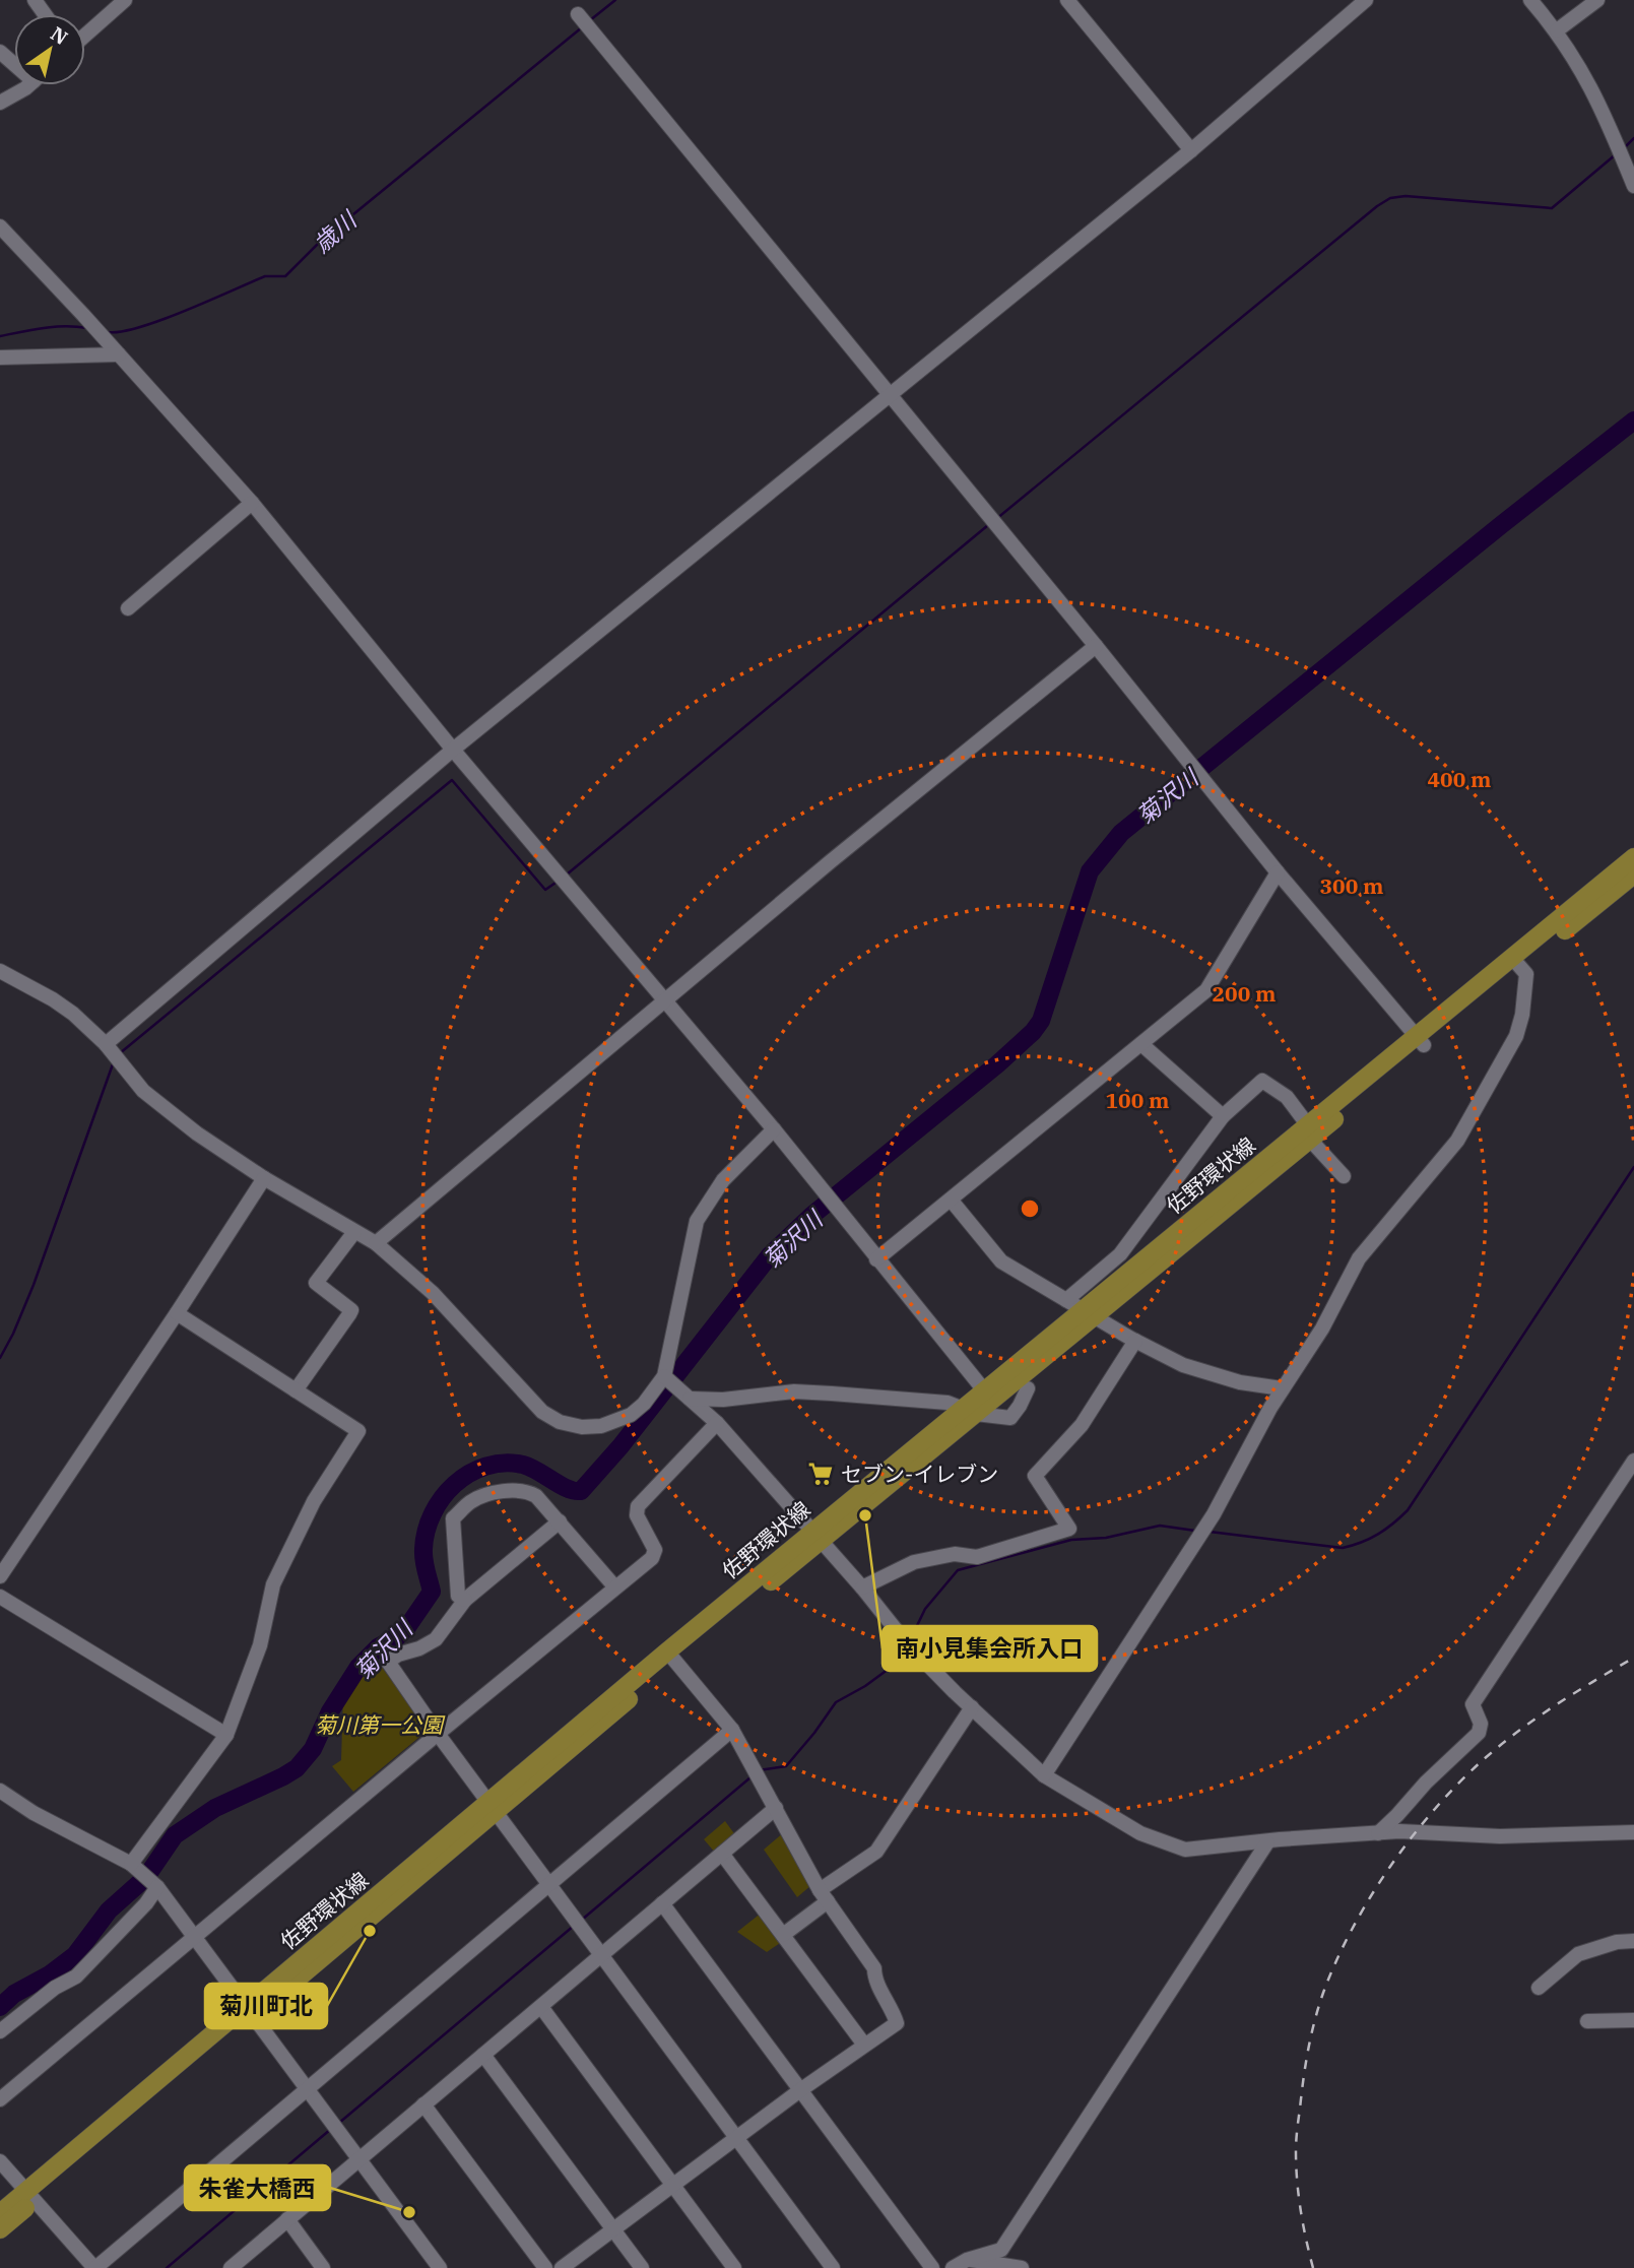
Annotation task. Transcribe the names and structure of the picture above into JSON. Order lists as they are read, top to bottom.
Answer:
{
  "streets": {
    "main road": ["佐野環状線"]
  },
  "water": ["歳川", "菊沢川"],
  "parks": ["菊川第一公園"],
  "places": {
    "supermarket": ["セブン-イレブン"],
    "other": ["南小見集会所入口", "菊川町北", "朱雀大橋西"]
  },
  "north": "top right",
  "rings": [
    "400 m",
    "300 m",
    "200 m",
    "100 m"
  ]
}
